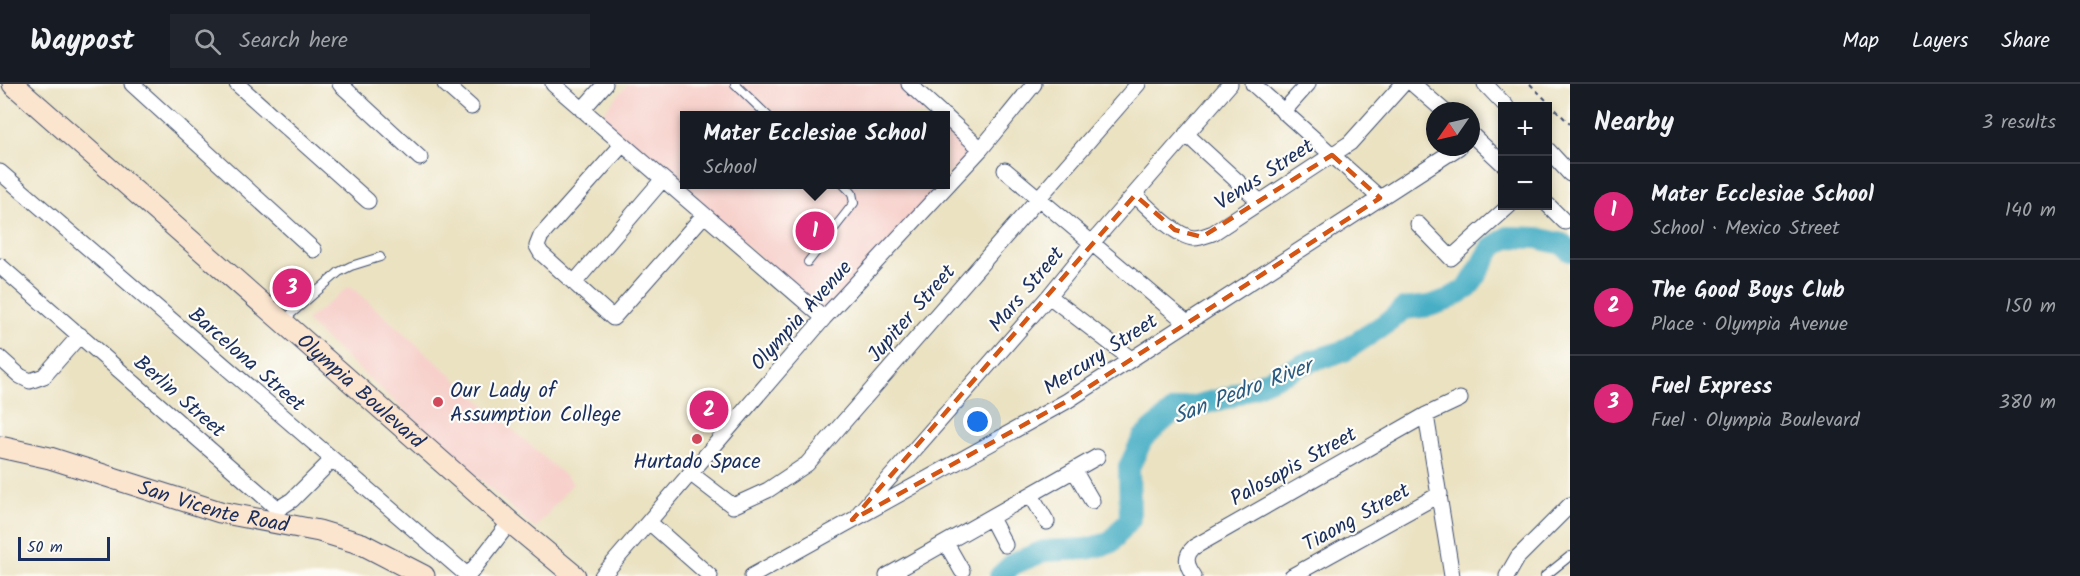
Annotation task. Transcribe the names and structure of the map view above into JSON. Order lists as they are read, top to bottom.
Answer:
{
  "streets": {
    "main road": ["Olympia Boulevard", "San Vicente Road"],
    "street": [
      "Venus Street",
      "Mars Street",
      "Jupiter Street",
      "Olympia Avenue",
      "Mercury Street",
      "Barcelona Street",
      "Berlin Street",
      "Palosapis Street",
      "Tiaong Street"
    ]
  },
  "crossings": [
    ["Venus Street", "Mars Street"],
    ["Mars Street", "Mercury Street"],
    ["Jupiter Street", "Olympia Avenue"],
    ["Barcelona Street", "Berlin Street"]
  ],
  "water": ["San Pedro River"],
  "places": ["Our Lady of Assumption College", "Hurtado Space"],
  "scale_bar": "50 m",
  "north": "bottom left",
  "page": {
    "header": "Waypost",
    "search": "Search here",
    "nav": ["Map", "Layers", "Share"],
    "heading": ["Nearby", "3 results"],
    "map_buttons": ["+", "−"],
    "popup": ["Mater Ecclesiae School", "School"],
    "list": [
      {
        "mark": "1",
        "name": "Mater Ecclesiae School",
        "note": "School · Mexico Street",
        "value": "140 m"
      },
      {
        "mark": "2",
        "name": "The Good Boys Club",
        "note": "Place · Olympia Avenue",
        "value": "150 m"
      },
      {
        "mark": "3",
        "name": "Fuel Express",
        "note": "Fuel · Olympia Boulevard",
        "value": "380 m"
      }
    ],
    "pins": ["1", "3", "2"],
    "scale": "50 m"
  }
}
